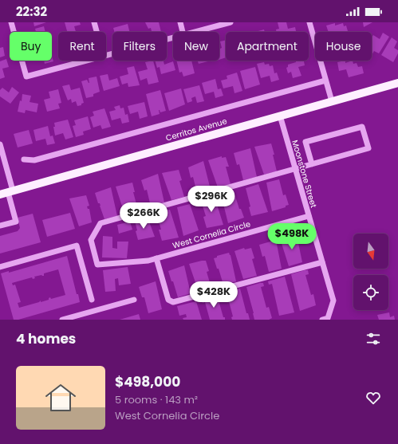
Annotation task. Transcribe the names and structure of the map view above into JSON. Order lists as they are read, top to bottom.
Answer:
{
  "streets": {
    "main road": ["Cerritos Avenue"],
    "street": ["Moonstone Street", "West Cornelia Circle"]
  },
  "crossings": [
    ["Cerritos Avenue", "Moonstone Street"],
    ["Moonstone Street", "West Cornelia Circle"]
  ],
  "north": "bottom",
  "page": {
    "status": "22:32",
    "chip": [
      "Buy",
      "Rent",
      "Filters",
      "New",
      "Apartment",
      "House"
    ],
    "price": [
      "$296K",
      "$266K",
      "$498K",
      "$428K"
    ],
    "heading": "4 homes",
    "list": [
      {
        "name": "$498,000",
        "note": "5 rooms · 143 m² · West Cornelia Circle"
      }
    ]
  }
}
